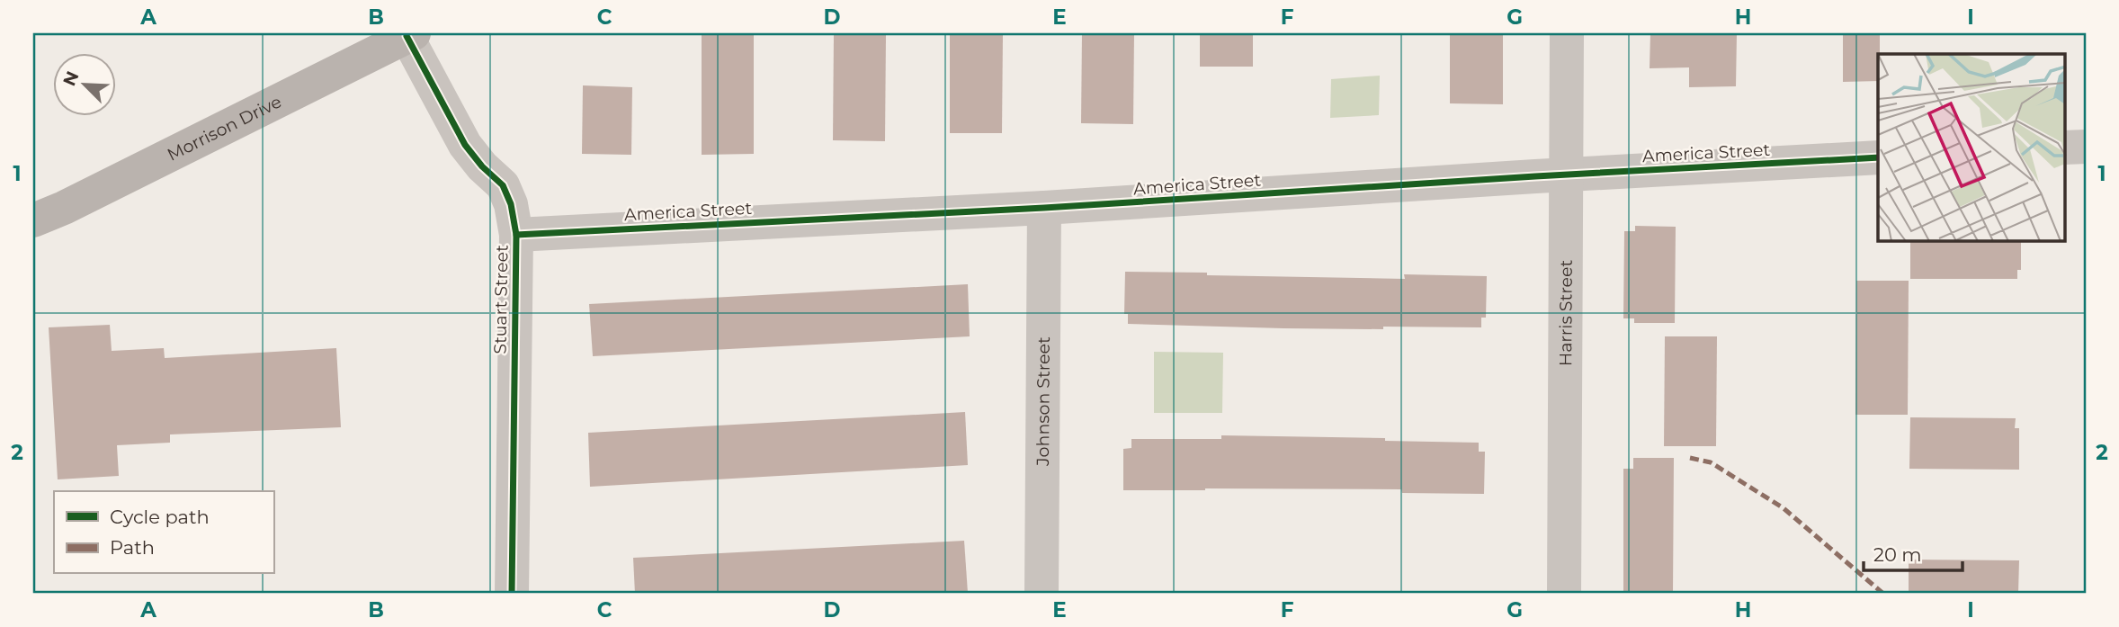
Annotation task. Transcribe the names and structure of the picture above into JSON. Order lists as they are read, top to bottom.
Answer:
{
  "streets": {
    "main road": ["Morrison Drive"],
    "street": [
      "America Street",
      "Stuart Street",
      "Harris Street",
      "Johnson Street"
    ]
  },
  "crossings": [
    ["Morrison Drive", "Stuart Street"],
    ["America Street", "Stuart Street"],
    ["America Street", "Harris Street"],
    ["America Street", "Johnson Street"]
  ],
  "legend": ["Cycle path", "Path"],
  "scale_bar": "20 m",
  "north": "top left",
  "grid": {
    "columns": [
      "A",
      "B",
      "C",
      "D",
      "E",
      "F",
      "G",
      "H",
      "I"
    ],
    "rows": ["1", "2"]
  }
}
